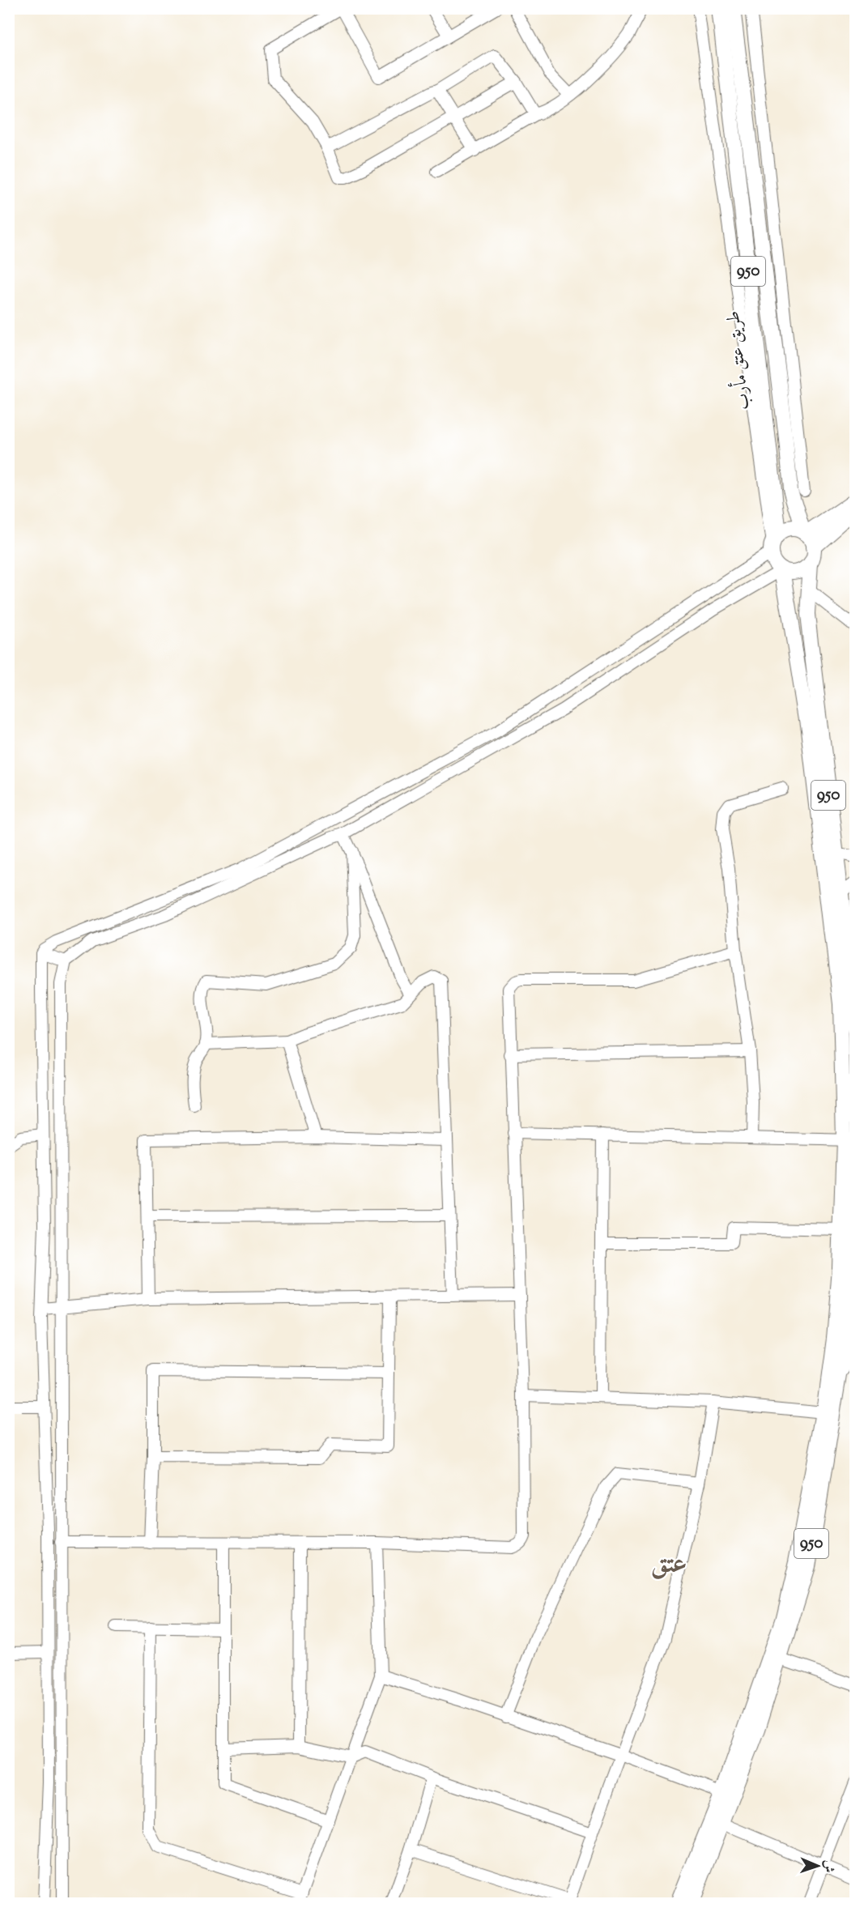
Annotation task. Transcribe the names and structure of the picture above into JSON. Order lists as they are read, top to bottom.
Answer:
{
  "streets": {
    "main road": ["950", "طريق عتق مأرب"]
  },
  "crossings": [
    ["950", "طريق عتق مأرب"]
  ],
  "districts": ["عتق"],
  "north": "right"
}
